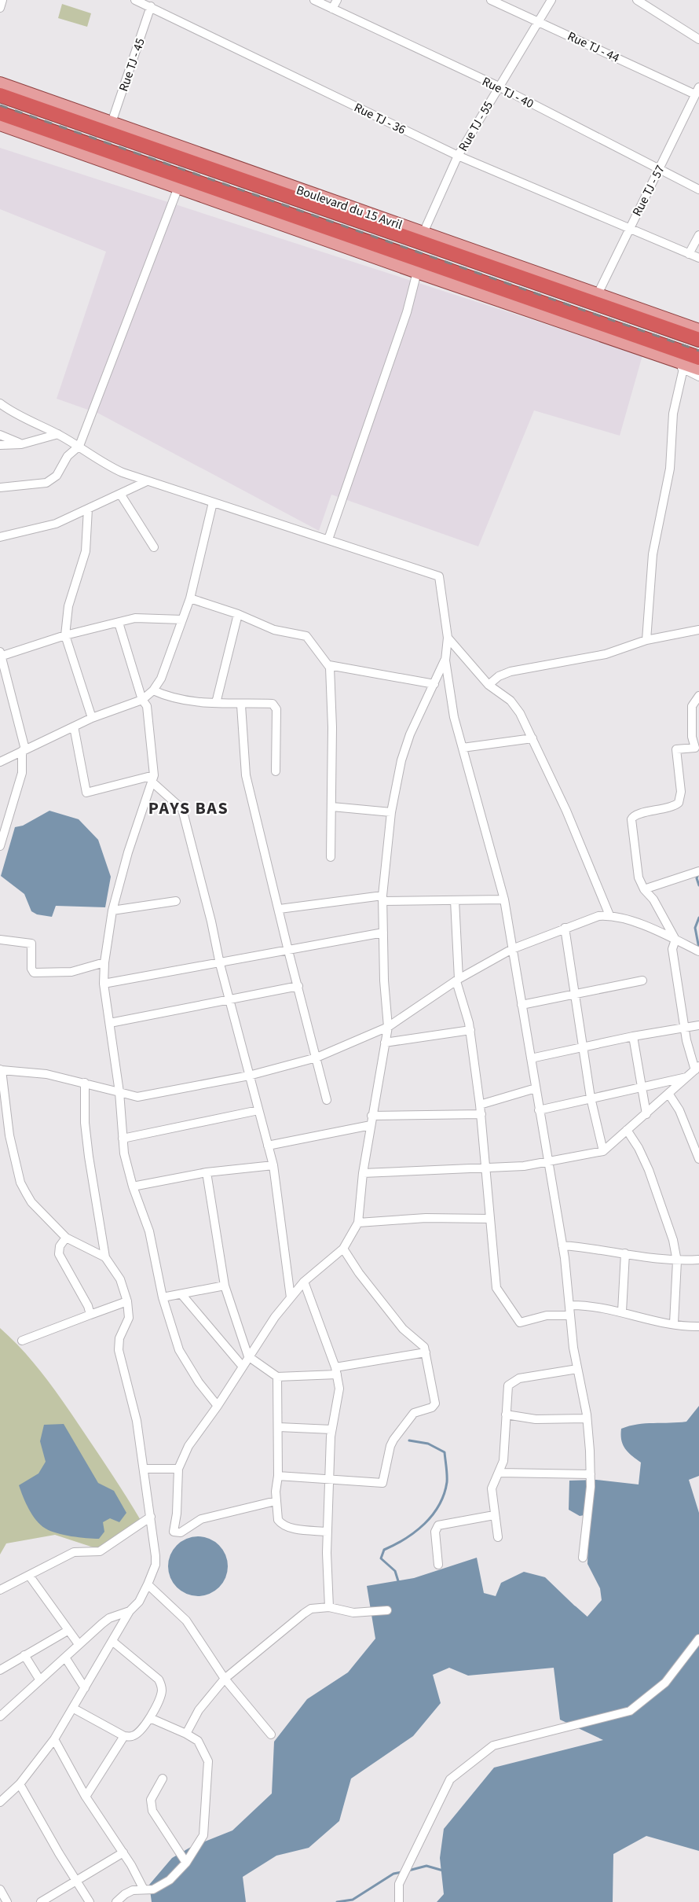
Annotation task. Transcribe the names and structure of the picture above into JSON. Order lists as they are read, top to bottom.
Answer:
{
  "streets": {
    "highway": ["Boulevard du 15 Avril"],
    "street": [
      "Rue TJ - 44",
      "Rue TJ - 45",
      "Rue TJ - 40",
      "Rue TJ - 36",
      "Rue TJ - 55",
      "Rue TJ - 57"
    ]
  },
  "crossings": [
    ["Rue TJ - 44", "Rue TJ - 55"],
    ["Rue TJ - 44", "Rue TJ - 57"],
    ["Rue TJ - 45", "Rue TJ - 36"],
    ["Rue TJ - 45", "Boulevard du 15 Avril"],
    ["Rue TJ - 40", "Rue TJ - 55"],
    ["Rue TJ - 40", "Rue TJ - 57"],
    ["Rue TJ - 36", "Rue TJ - 55"],
    ["Rue TJ - 36", "Rue TJ - 57"],
    ["Rue TJ - 55", "Boulevard du 15 Avril"],
    ["Rue TJ - 57", "Boulevard du 15 Avril"]
  ],
  "districts": ["PAYS BAS"]
}
